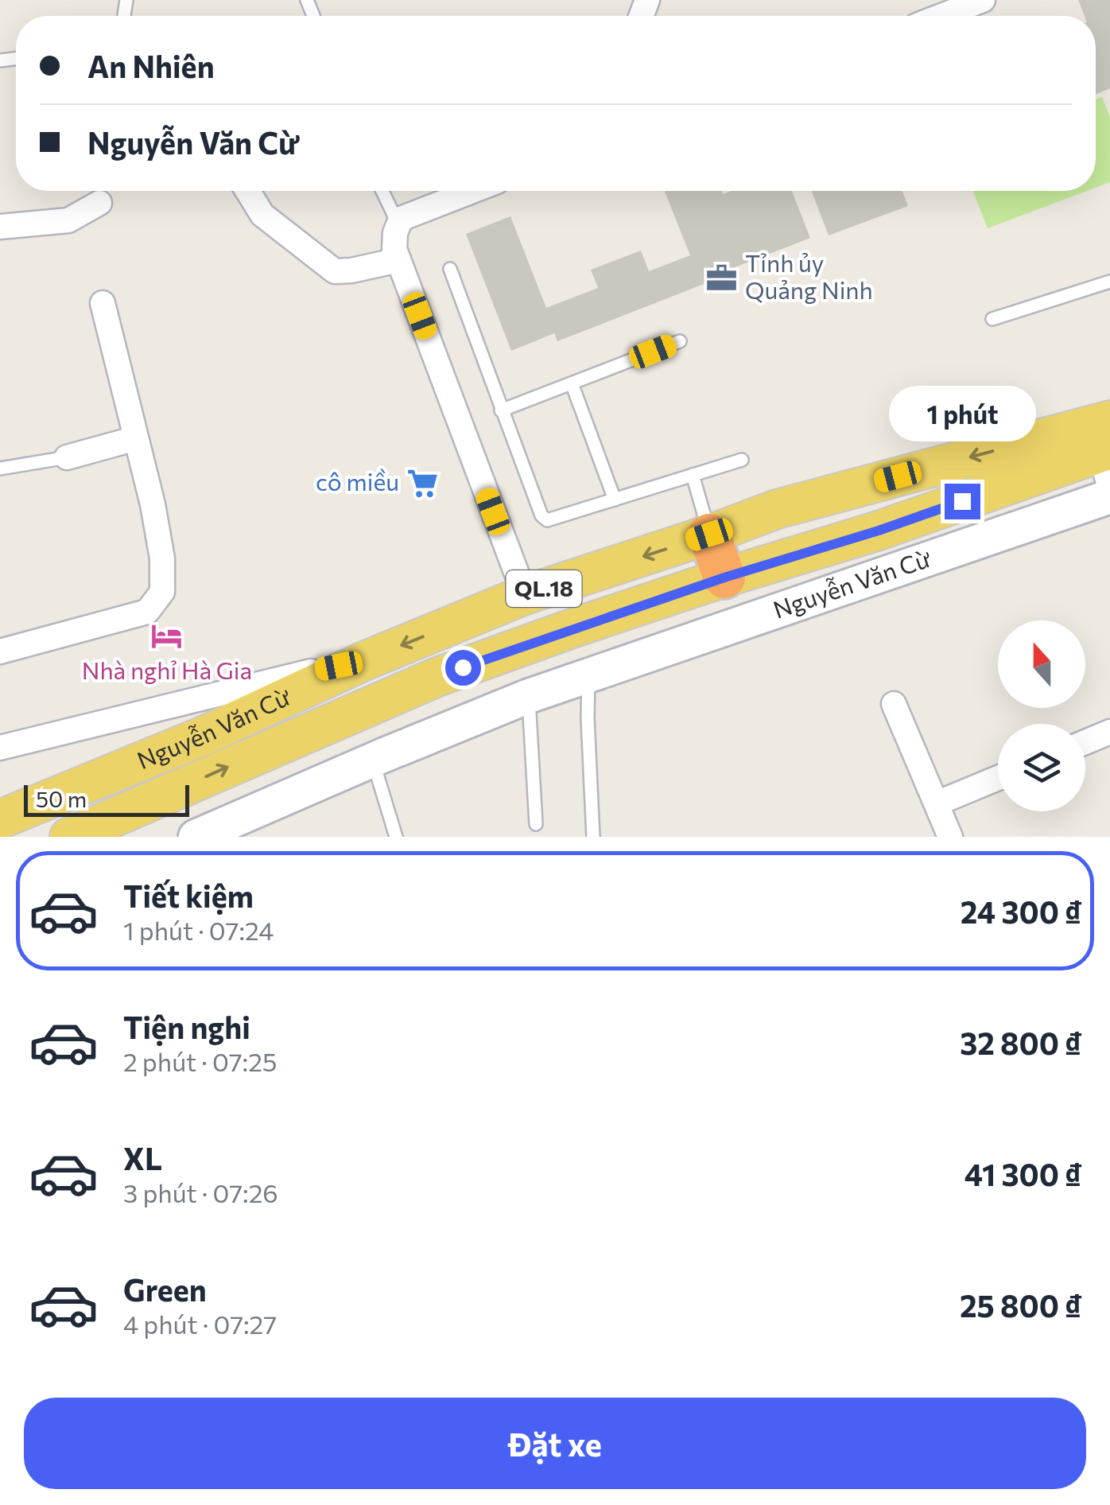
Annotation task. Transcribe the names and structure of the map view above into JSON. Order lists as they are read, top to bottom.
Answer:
{
  "streets": {
    "main road": ["Nguyễn Văn Cừ", "QL.18"]
  },
  "places": {
    "office": ["Tỉnh ủy Quảng Ninh"],
    "supermarket": ["cô miều"],
    "hotel": ["Nhà nghỉ Hà Gia"]
  },
  "scale_bar": "50 m",
  "north": "top",
  "page": {
    "banner": ["An Nhiên", "Nguyễn Văn Cừ"],
    "bubble": "1 phút",
    "scale": "50 m",
    "list": [
      {
        "name": "Tiết kiệm",
        "note": "1 phút · 07:24",
        "value": "24 300 ₫"
      },
      {
        "name": "Tiện nghi",
        "note": "2 phút · 07:25",
        "value": "32 800 ₫"
      },
      {
        "name": "XL",
        "note": "3 phút · 07:26",
        "value": "41 300 ₫"
      },
      {
        "name": "Green",
        "note": "4 phút · 07:27",
        "value": "25 800 ₫"
      }
    ],
    "buttons": "Đặt xe"
  }
}
